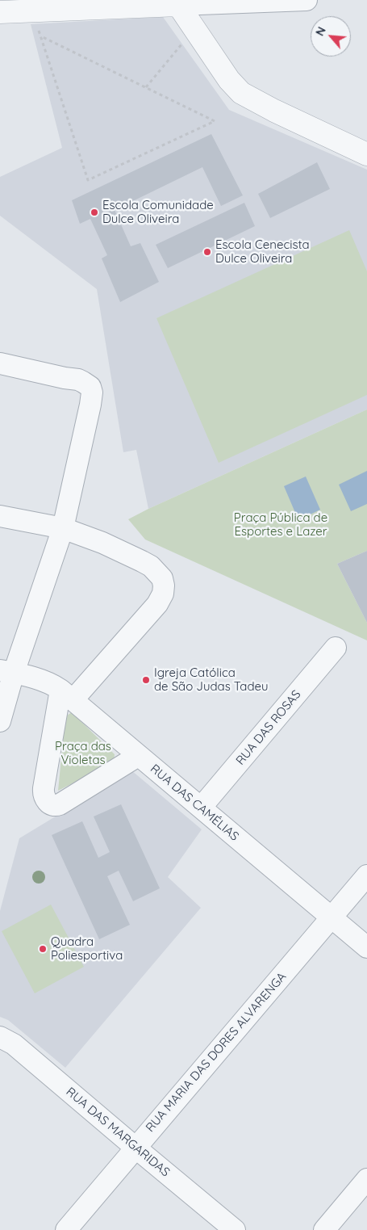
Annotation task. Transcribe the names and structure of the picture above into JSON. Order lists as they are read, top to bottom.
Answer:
{
  "streets": {
    "street": [
      "RUA DAS ROSAS",
      "RUA DAS CAMÉLIAS",
      "RUA MARIA DAS DORES ALVARENGA",
      "RUA DAS MARGARIDAS"
    ]
  },
  "crossings": [
    ["RUA DAS ROSAS", "RUA DAS CAMÉLIAS"],
    ["RUA DAS CAMÉLIAS", "RUA MARIA DAS DORES ALVARENGA"],
    ["RUA MARIA DAS DORES ALVARENGA", "RUA DAS MARGARIDAS"]
  ],
  "parks": ["Praça Pública de Esportes e Lazer", "Praça das Violetas"],
  "places": [
    "Escola Comunidade Dulce Oliveira",
    "Escola Cenecista Dulce Oliveira",
    "Igreja Católica de São Judas Tadeu",
    "Quadra Poliesportiva"
  ],
  "north": "top left"
}
